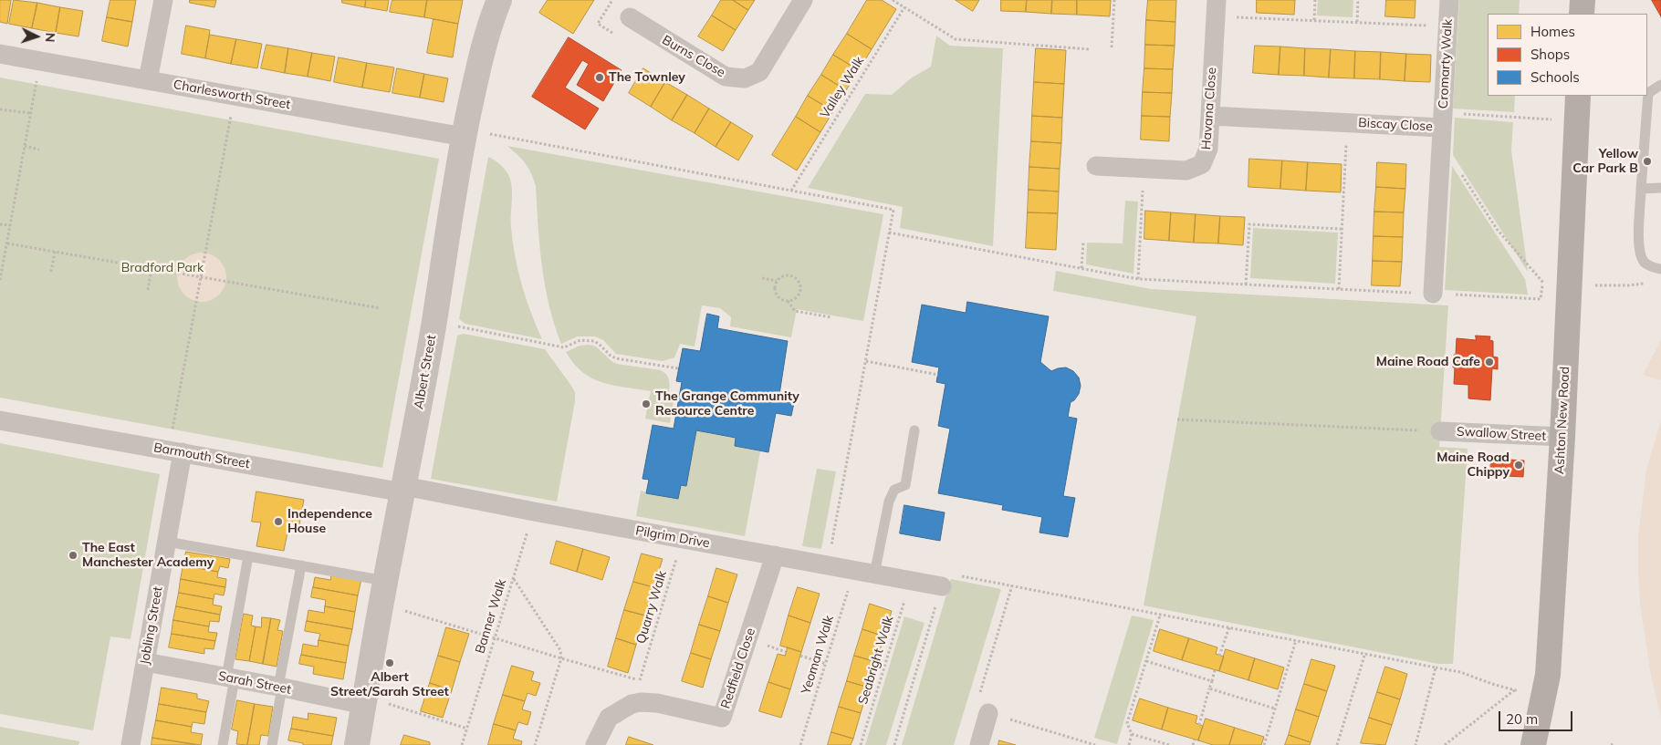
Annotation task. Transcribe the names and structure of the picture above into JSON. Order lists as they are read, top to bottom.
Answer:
{
  "streets": {
    "main road": ["Ashton New Road"],
    "street": [
      "Burns Close",
      "Cromarty Walk",
      "Charlesworth Street",
      "Havana Close",
      "Biscay Close",
      "Albert Street",
      "Swallow Street",
      "Barmouth Street",
      "Pilgrim Drive",
      "Jobling Street",
      "Redfield Close",
      "Sarah Street"
    ],
    "path": [
      "Valley Walk",
      "Quarry Walk",
      "Banner Walk",
      "Yeoman Walk",
      "Seabright Walk"
    ]
  },
  "crossings": [
    ["Cromarty Walk", "Biscay Close"],
    ["Charlesworth Street", "Albert Street"],
    ["Havana Close", "Biscay Close"],
    ["Albert Street", "Barmouth Street"],
    ["Albert Street", "Pilgrim Drive"],
    ["Albert Street", "Sarah Street"],
    ["Ashton New Road", "Swallow Street"],
    ["Barmouth Street", "Pilgrim Drive"],
    ["Barmouth Street", "Jobling Street"],
    ["Pilgrim Drive", "Quarry Walk"],
    ["Pilgrim Drive", "Banner Walk"],
    ["Pilgrim Drive", "Yeoman Walk"],
    ["Pilgrim Drive", "Seabright Walk"],
    ["Pilgrim Drive", "Redfield Close"],
    ["Quarry Walk", "Redfield Close"],
    ["Jobling Street", "Sarah Street"]
  ],
  "parks": ["Bradford Park"],
  "places": [
    "The Townley",
    "Yellow Car Park B",
    "Maine Road Cafe",
    "The Grange Community Resource Centre",
    "Maine Road Chippy",
    "Independence House",
    "The East Manchester Academy",
    "Albert Street/Sarah Street"
  ],
  "legend": ["Homes", "Shops", "Schools"],
  "scale_bar": "20 m",
  "north": "right"
}
